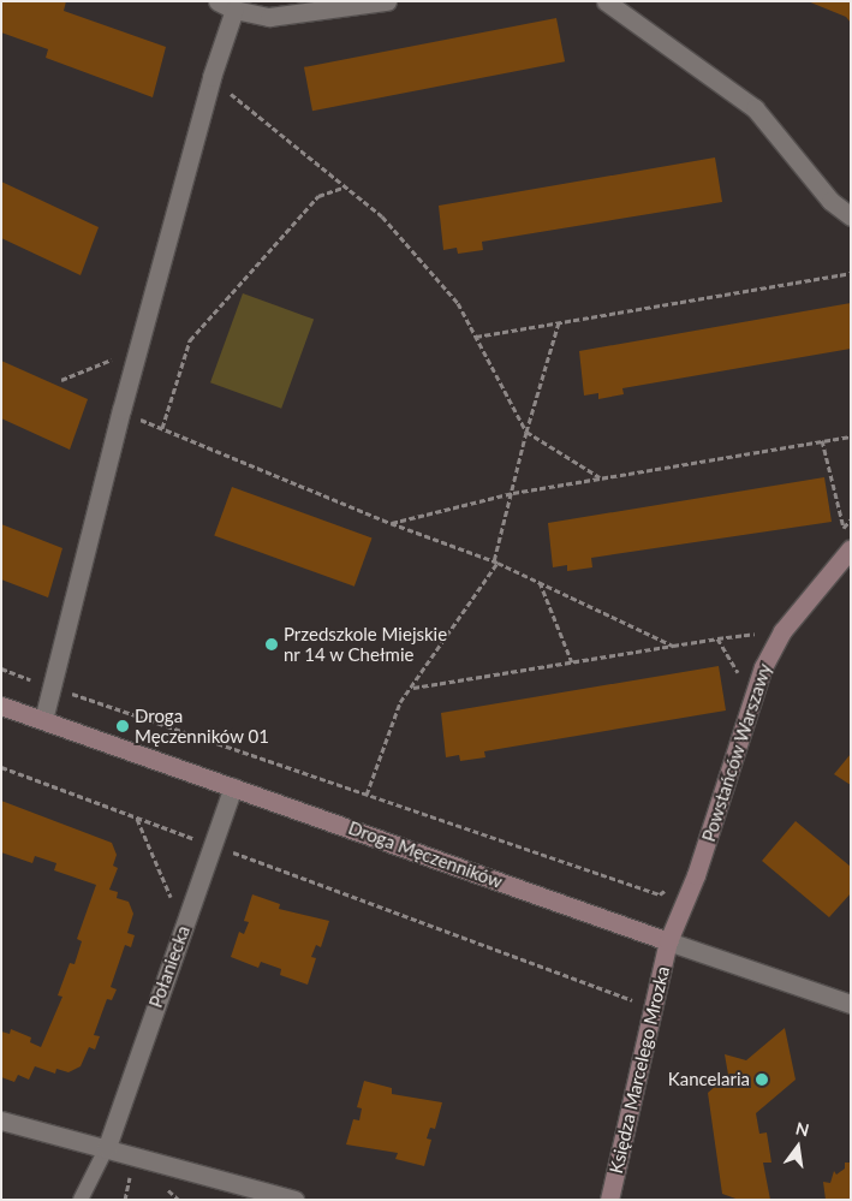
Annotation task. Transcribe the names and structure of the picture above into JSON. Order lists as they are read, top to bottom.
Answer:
{
  "streets": {
    "street": [
      "Powstańców Warszawy",
      "Droga Męczenników",
      "Połaniecka",
      "Księdza Marcelego Mrozka"
    ]
  },
  "crossings": [
    ["Powstańców Warszawy", "Droga Męczenników"],
    ["Powstańców Warszawy", "Księdza Marcelego Mrozka"],
    ["Droga Męczenników", "Połaniecka"],
    ["Droga Męczenników", "Księdza Marcelego Mrozka"]
  ],
  "places": ["Przedszkole Miejskie nr 14 w Chełmie", "Droga Męczenników 01", "Kancelaria"],
  "north": "top"
}
